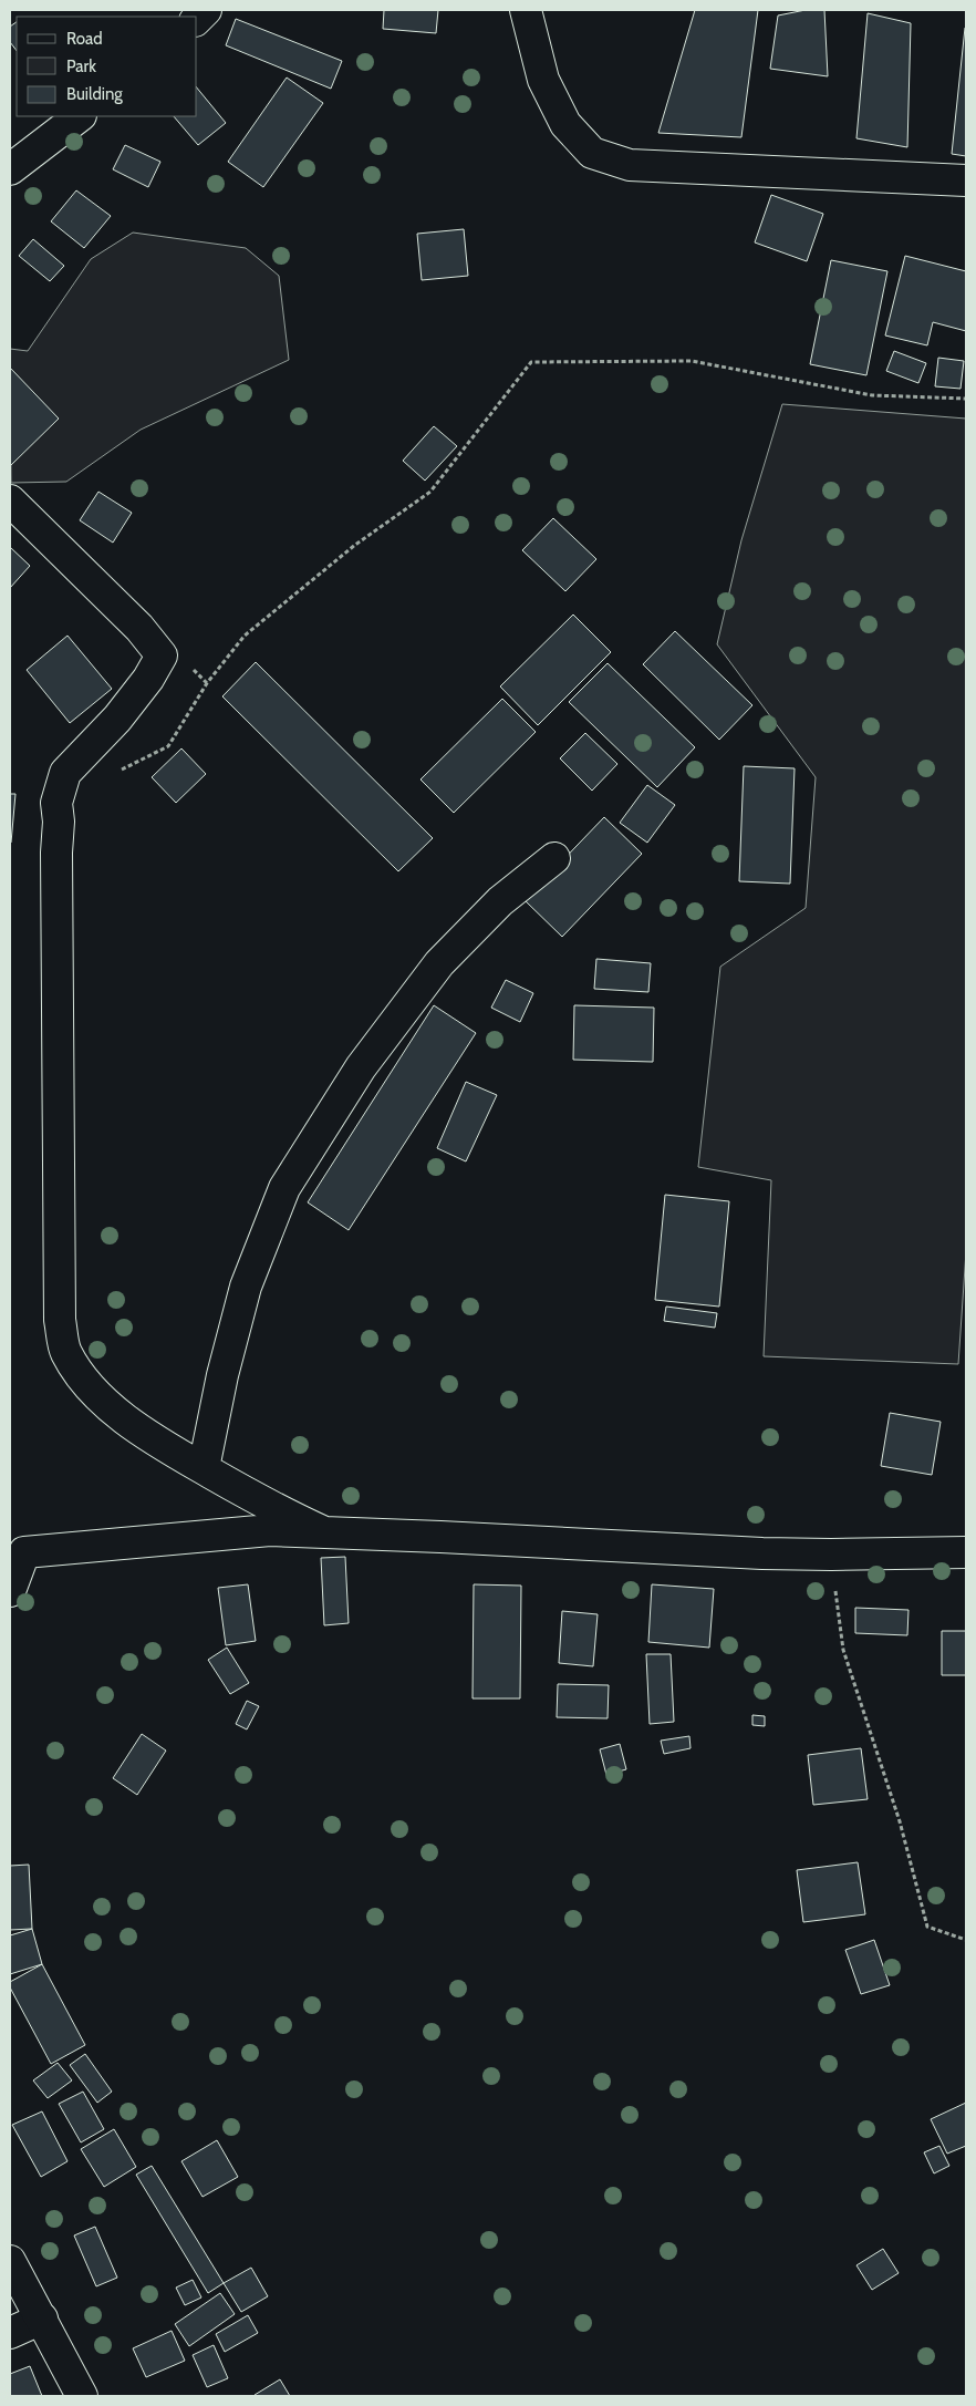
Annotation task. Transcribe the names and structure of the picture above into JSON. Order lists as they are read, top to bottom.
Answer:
{
  "legend": ["Road", "Park", "Building"]
}
